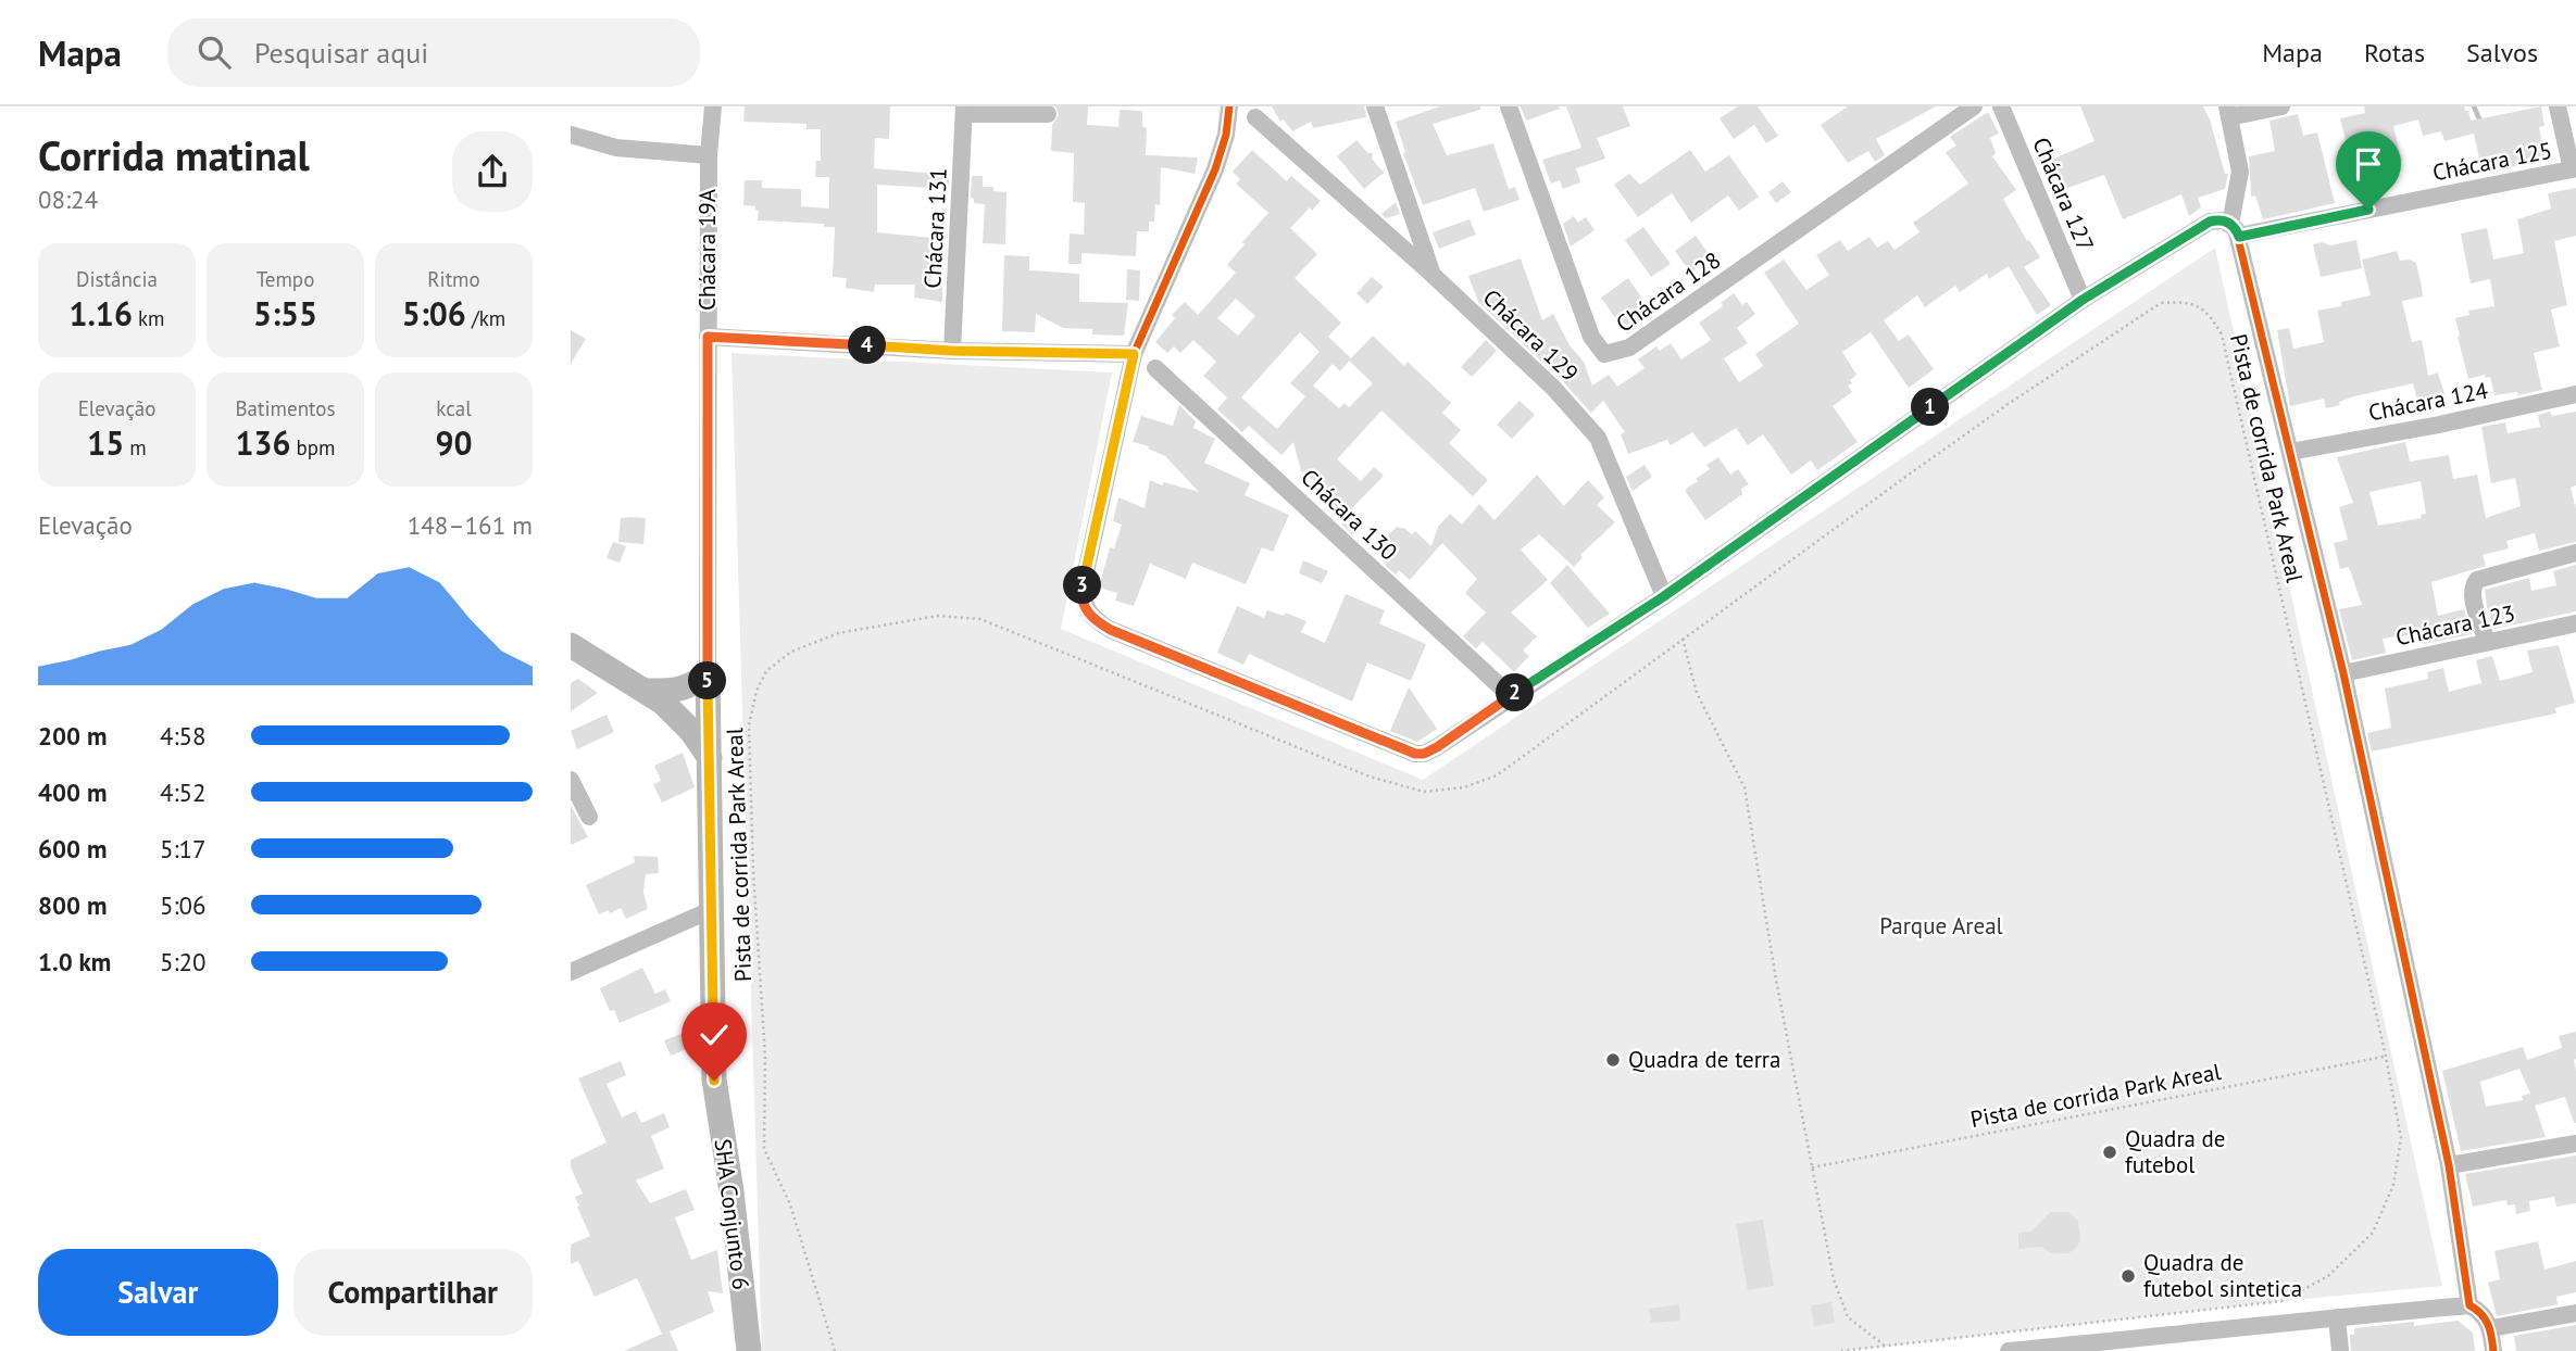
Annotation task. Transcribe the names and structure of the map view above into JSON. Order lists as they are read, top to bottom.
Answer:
{
  "streets": {
    "street": [
      "Chácara 125",
      "Chácara 127",
      "Chácara 131",
      "Chácara 19A",
      "Chácara 128",
      "Chácara 129",
      "Chácara 124",
      "Chácara 130",
      "Chácara 123",
      "SHA Conjunto 6"
    ],
    "cycle path": ["Pista de corrida Park Areal"]
  },
  "crossings": [
    ["Chácara 125", "Chácara 127"],
    ["Chácara 125", "Chácara 129"],
    ["Chácara 125", "Chácara 130"],
    ["Chácara 19A", "SHA Conjunto 6"]
  ],
  "parks": ["Parque Areal"],
  "places": ["Quadra de terra", "Quadra de futebol", "Quadra de futebol sintetica"],
  "page": {
    "header": "Mapa",
    "search": "Pesquisar aqui",
    "nav": ["Mapa", "Rotas", "Salvos"],
    "heading": ["Corrida matinal", "08:24"],
    "stats": [
      ["Distância", "1.16 km"],
      ["Tempo", "5:55"],
      ["Ritmo", "5:06 /km"],
      ["Elevação", "15 m"],
      ["Batimentos", "136 bpm"],
      ["kcal", "90"]
    ],
    "pins": [
      "4",
      "1",
      "3",
      "5",
      "2"
    ],
    "chart": ["Elevação", "148–161 m"],
    "list": [
      {
        "name": "200 m",
        "note": "4:58"
      },
      {
        "name": "400 m",
        "note": "4:52"
      },
      {
        "name": "600 m",
        "note": "5:17"
      },
      {
        "name": "800 m",
        "note": "5:06"
      },
      {
        "name": "1.0 km",
        "note": "5:20"
      }
    ],
    "buttons": ["Salvar", "Compartilhar"]
  }
}
